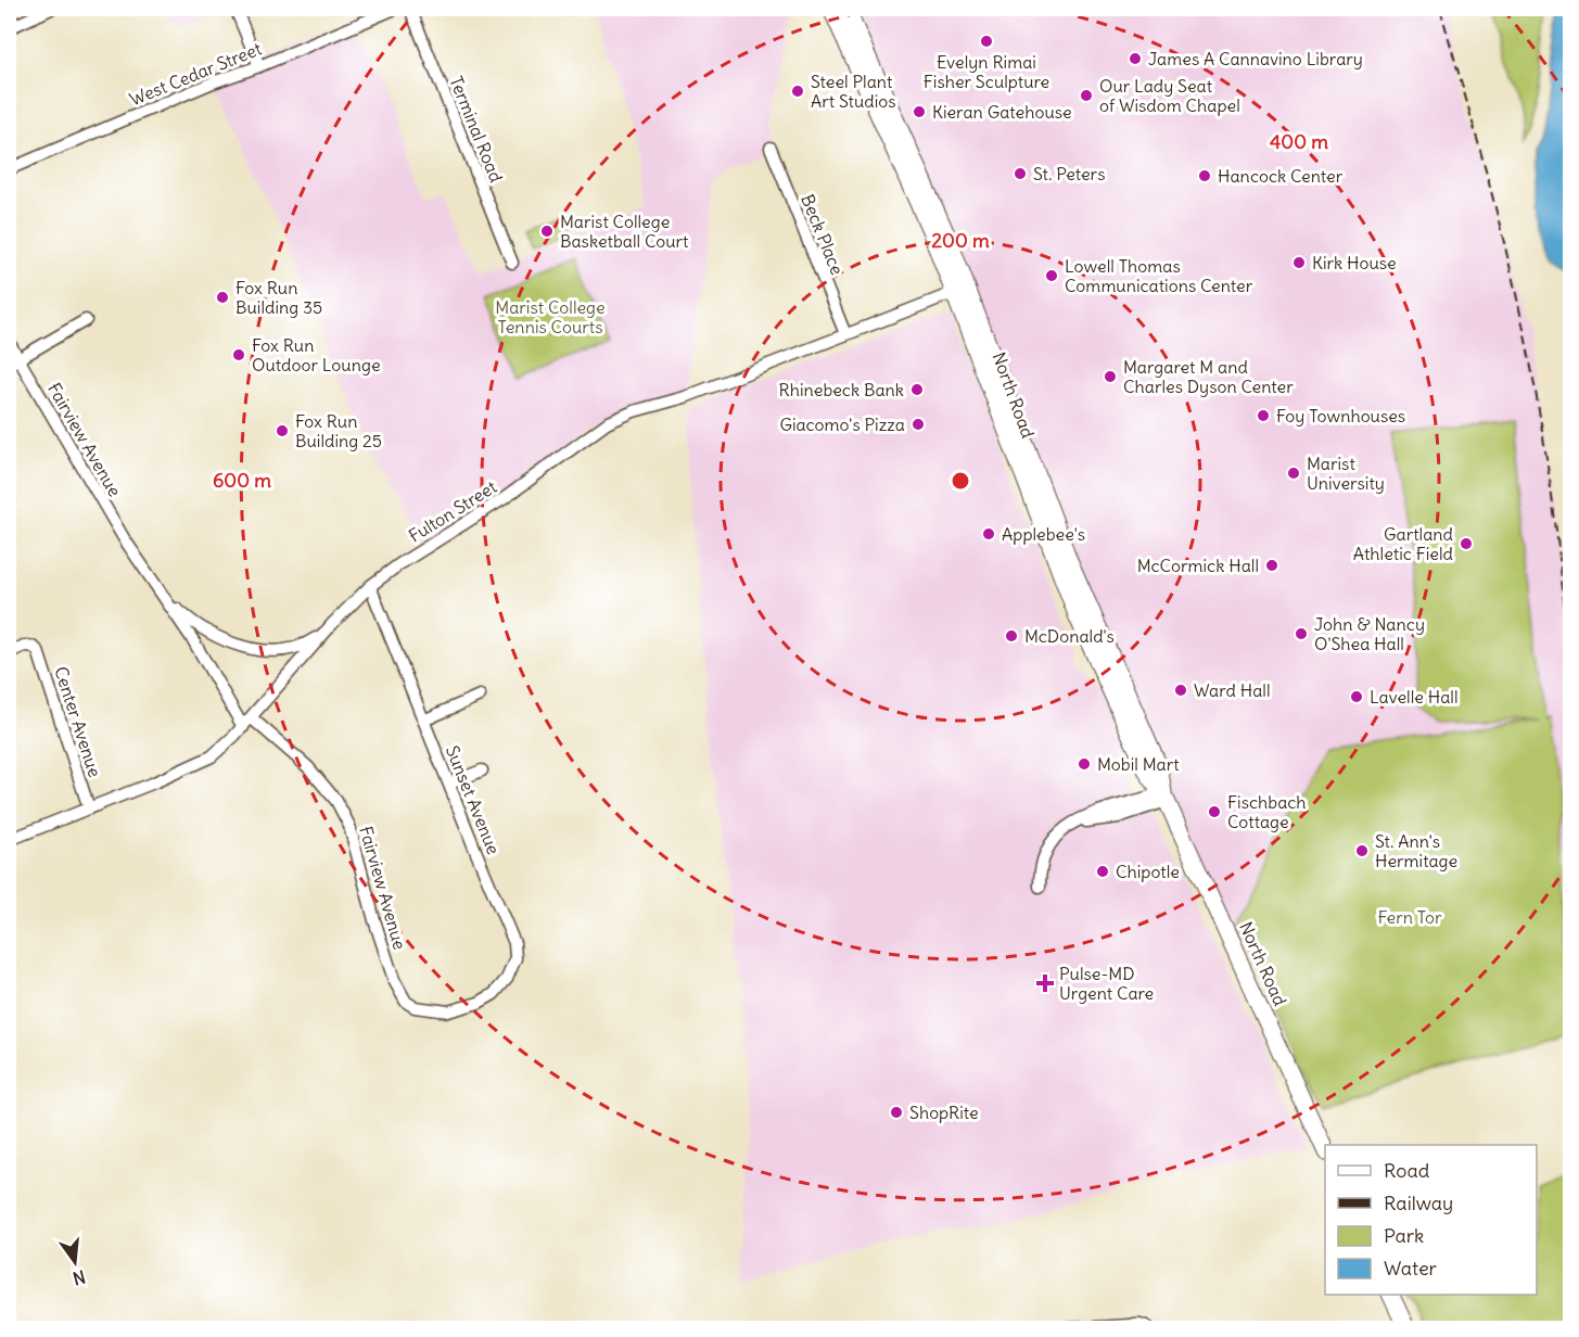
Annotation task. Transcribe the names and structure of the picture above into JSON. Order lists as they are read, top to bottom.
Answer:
{
  "streets": {
    "highway": ["North Road"],
    "street": [
      "West Cedar Street",
      "Terminal Road",
      "Beck Place",
      "Fairview Avenue",
      "Fulton Street",
      "Center Avenue",
      "Sunset Avenue"
    ]
  },
  "crossings": [
    ["Beck Place", "Fulton Street"],
    ["North Road", "Fulton Street"],
    ["Fairview Avenue", "Fulton Street"],
    ["Fairview Avenue", "Sunset Avenue"],
    ["Fulton Street", "Center Avenue"],
    ["Fulton Street", "Sunset Avenue"]
  ],
  "parks": ["Marist College Tennis Courts", "Fern Tor"],
  "places": {
    "other": [
      "Evelyn Rimai Fisher Sculpture",
      "James A Cannavino Library",
      "Steel Plant Art Studios",
      "Our Lady Seat of Wisdom Chapel",
      "Kieran Gatehouse",
      "St. Peters",
      "Hancock Center",
      "Marist College Basketball Court",
      "Kirk House",
      "Lowell Thomas Communications Center",
      "Fox Run Building 35",
      "Fox Run Outdoor Lounge",
      "Margaret M and Charles Dyson Center",
      "Rhinebeck Bank",
      "Foy Townhouses",
      "Giacomo's Pizza",
      "Fox Run Building 25",
      "Marist University",
      "Applebee's",
      "Gartland Athletic Field",
      "McCormick Hall",
      "John & Nancy O'Shea Hall",
      "McDonald's",
      "Ward Hall",
      "Lavelle Hall",
      "Mobil Mart",
      "Fischbach Cottage",
      "St. Ann's Hermitage",
      "Chipotle",
      "ShopRite"
    ],
    "health": ["Pulse-MD Urgent Care"]
  },
  "legend": [
    "Road",
    "Railway",
    "Park",
    "Water"
  ],
  "north": "bottom",
  "rings": ["400 m", "200 m", "600 m"]
}
